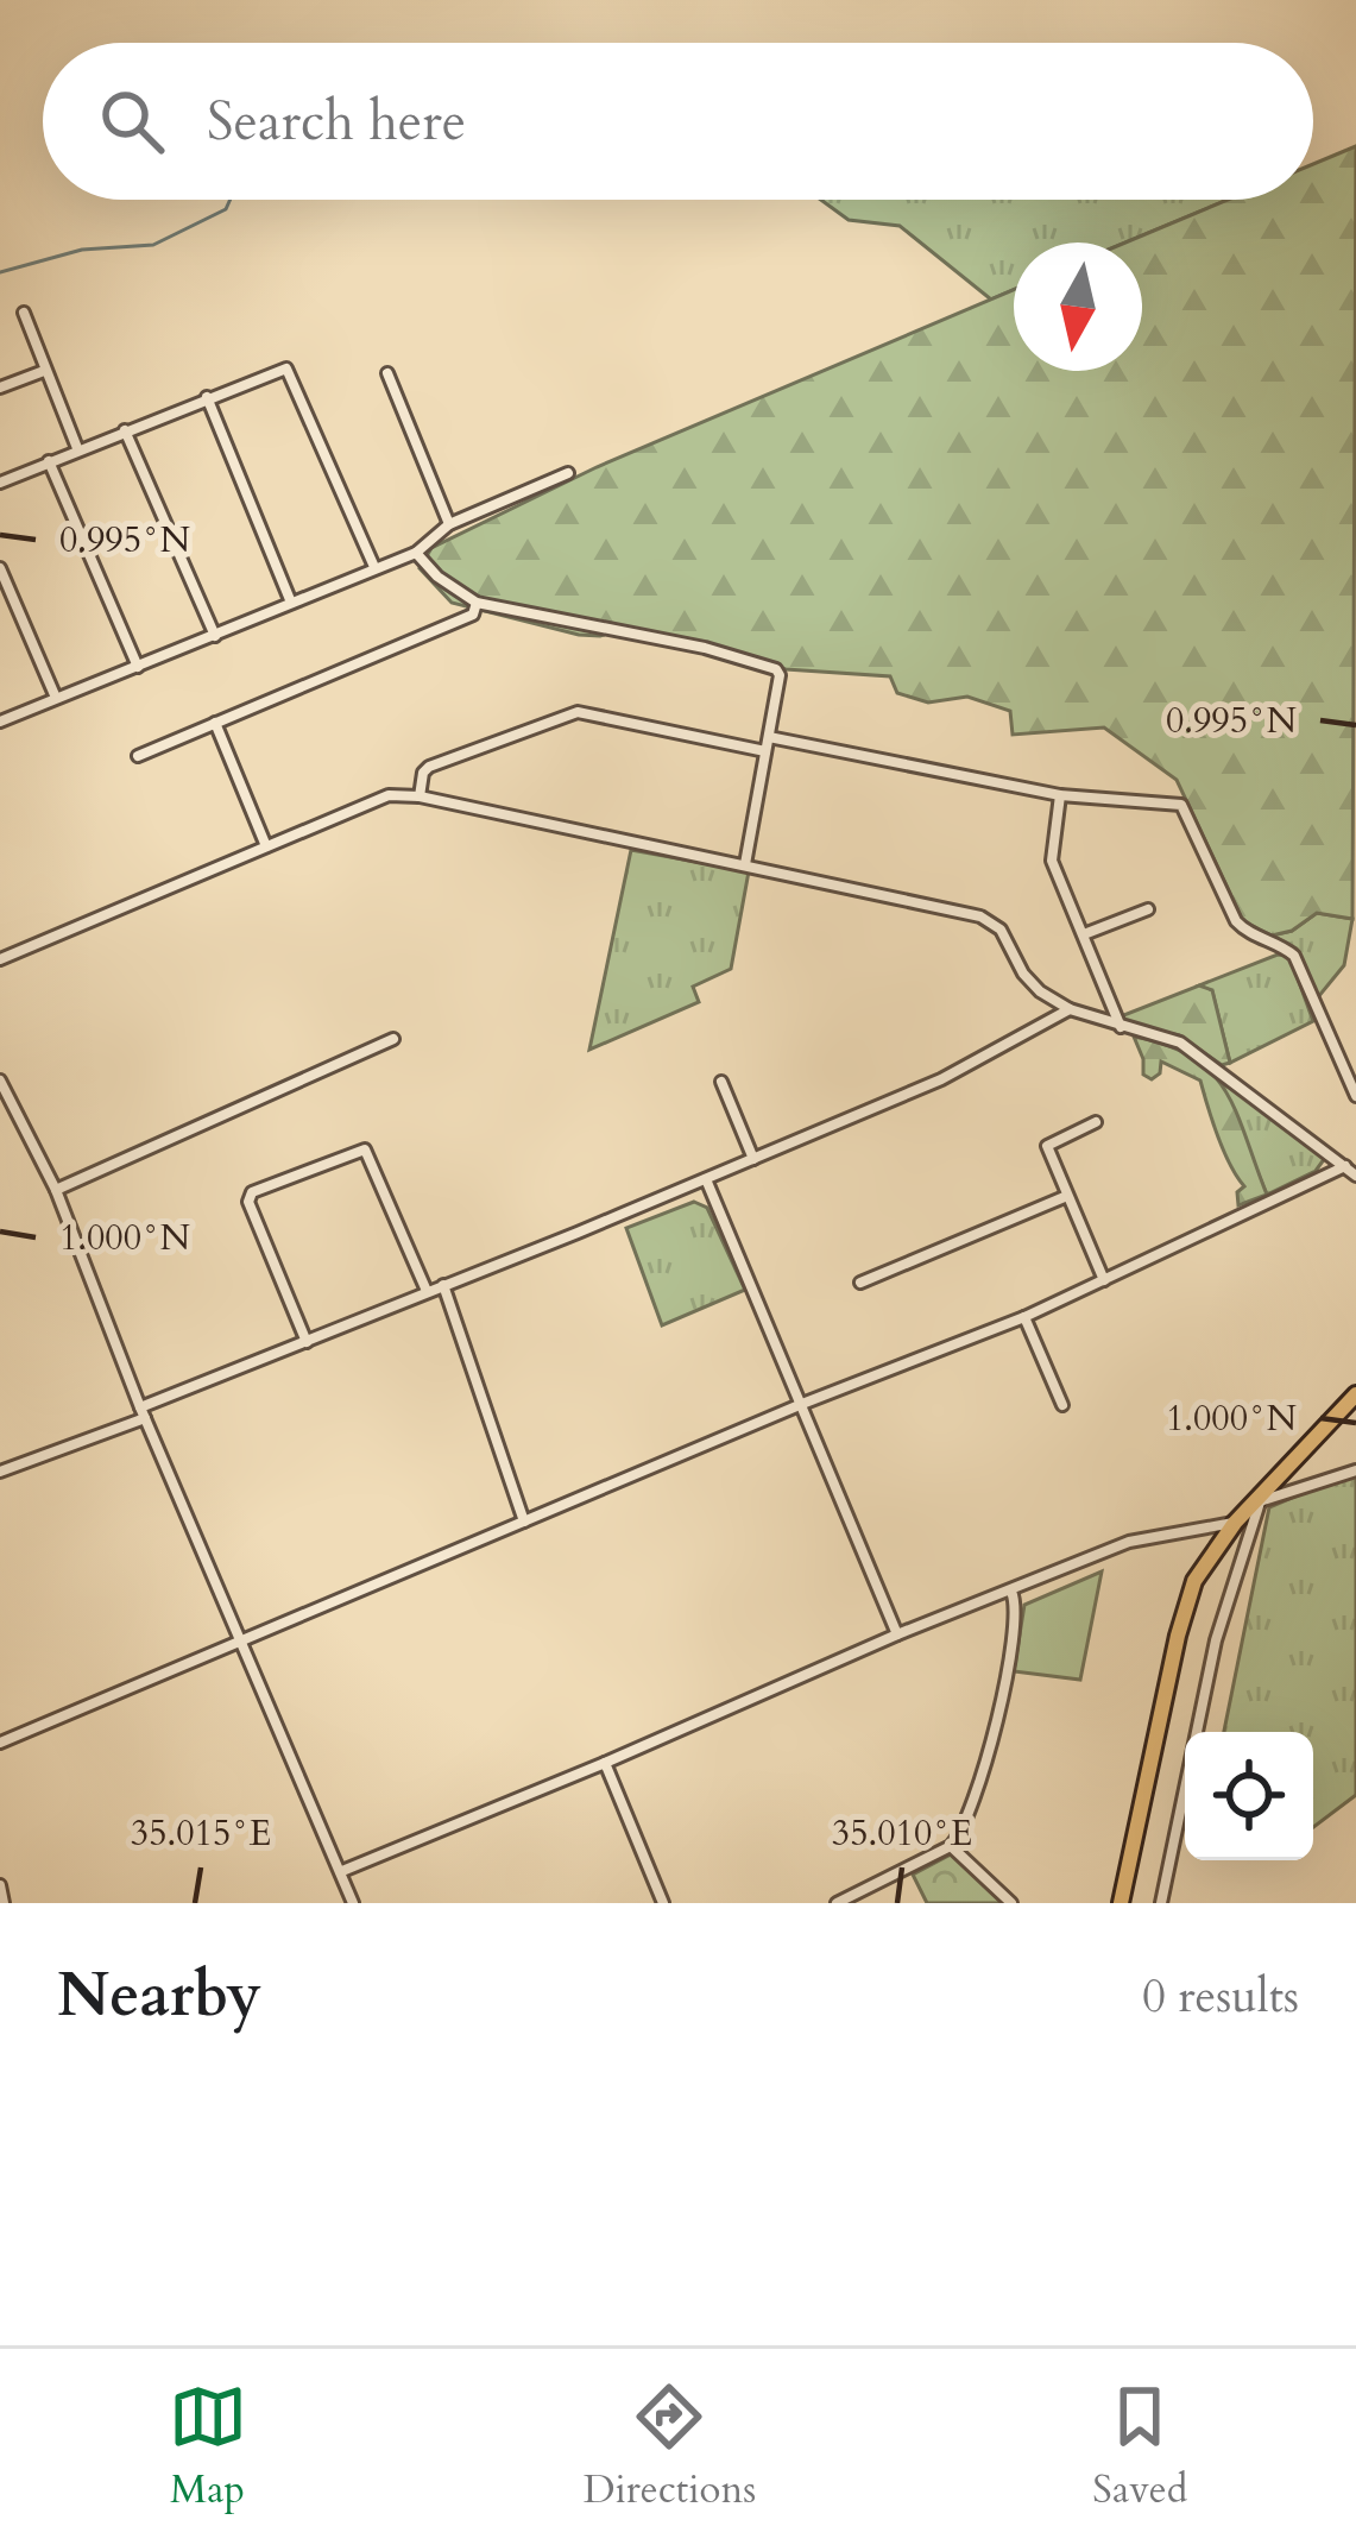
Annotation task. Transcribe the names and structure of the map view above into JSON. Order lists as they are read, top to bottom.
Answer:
{
  "north": "bottom",
  "page": {
    "search": "Search here",
    "heading": ["Nearby", "0 results"],
    "nav": ["Map", "Directions", "Saved"]
  },
  "coordinates": [
    "0.995°N",
    "1.000°N",
    "35.015°E",
    "35.010°E"
  ]
}
